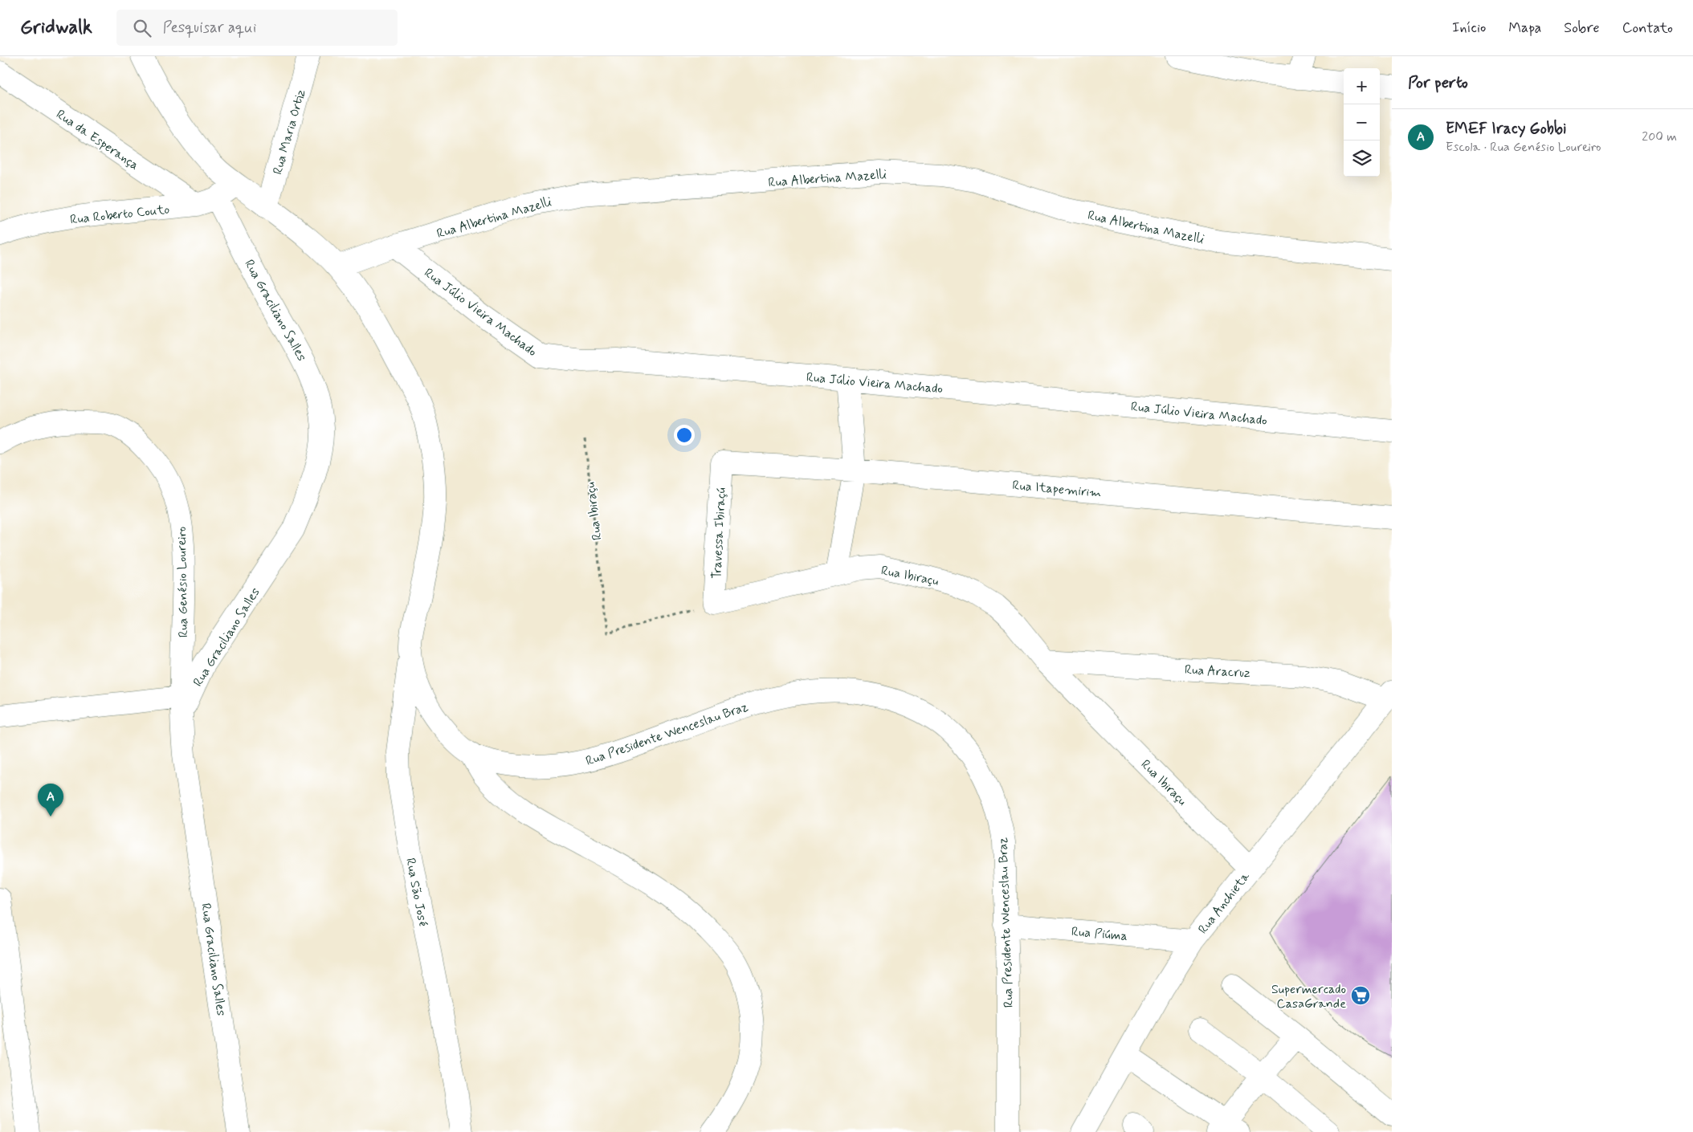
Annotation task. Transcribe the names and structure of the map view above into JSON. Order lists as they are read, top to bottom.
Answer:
{
  "streets": {
    "street": [
      "Rua Maria Ortiz",
      "Rua da Esperança",
      "Rua Albertina Mazelli",
      "Rua Roberto Couto",
      "Rua Graciliano Salles",
      "Rua Júlio Vieira Machado",
      "Rua Itapemirim",
      "Rua Ibiraçu",
      "Travessa Ibiraçú",
      "Rua Genésio Loureiro",
      "Rua Aracruz",
      "Rua Presidente Wenceslau Braz",
      "Rua São José",
      "Rua Anchieta",
      "Rua Piúma"
    ]
  },
  "crossings": [
    ["Rua Maria Ortiz", "Rua Presidente Wenceslau Braz"],
    ["Rua da Esperança", "Rua Roberto Couto"],
    ["Rua da Esperança", "Rua Graciliano Salles"],
    ["Rua Albertina Mazelli", "Rua Júlio Vieira Machado"],
    ["Rua Albertina Mazelli", "Rua Presidente Wenceslau Braz"],
    ["Rua Roberto Couto", "Rua Graciliano Salles"],
    ["Rua Roberto Couto", "Rua Presidente Wenceslau Braz"],
    ["Rua Graciliano Salles", "Rua Genésio Loureiro"],
    ["Rua Itapemirim", "Travessa Ibiraçú"],
    ["Rua Ibiraçu", "Travessa Ibiraçú"],
    ["Rua Ibiraçu", "Rua Aracruz"],
    ["Rua Ibiraçu", "Rua Anchieta"],
    ["Rua Aracruz", "Rua Anchieta"],
    ["Rua Presidente Wenceslau Braz", "Rua São José"],
    ["Rua Presidente Wenceslau Braz", "Rua Piúma"],
    ["Rua Anchieta", "Rua Piúma"]
  ],
  "places": {
    "supermarket": ["Supermercado CasaGrande"]
  },
  "page": {
    "header": "Gridwalk",
    "search": "Pesquisar aqui",
    "nav": [
      "Início",
      "Mapa",
      "Sobre",
      "Contato"
    ],
    "heading": "Por perto",
    "map_buttons": ["+", "−"],
    "list": [
      {
        "mark": "A",
        "name": "EMEF Iracy Gobbi",
        "note": "Escola · Rua Genésio Loureiro",
        "value": "200 m"
      }
    ],
    "pins": "A"
  }
}
